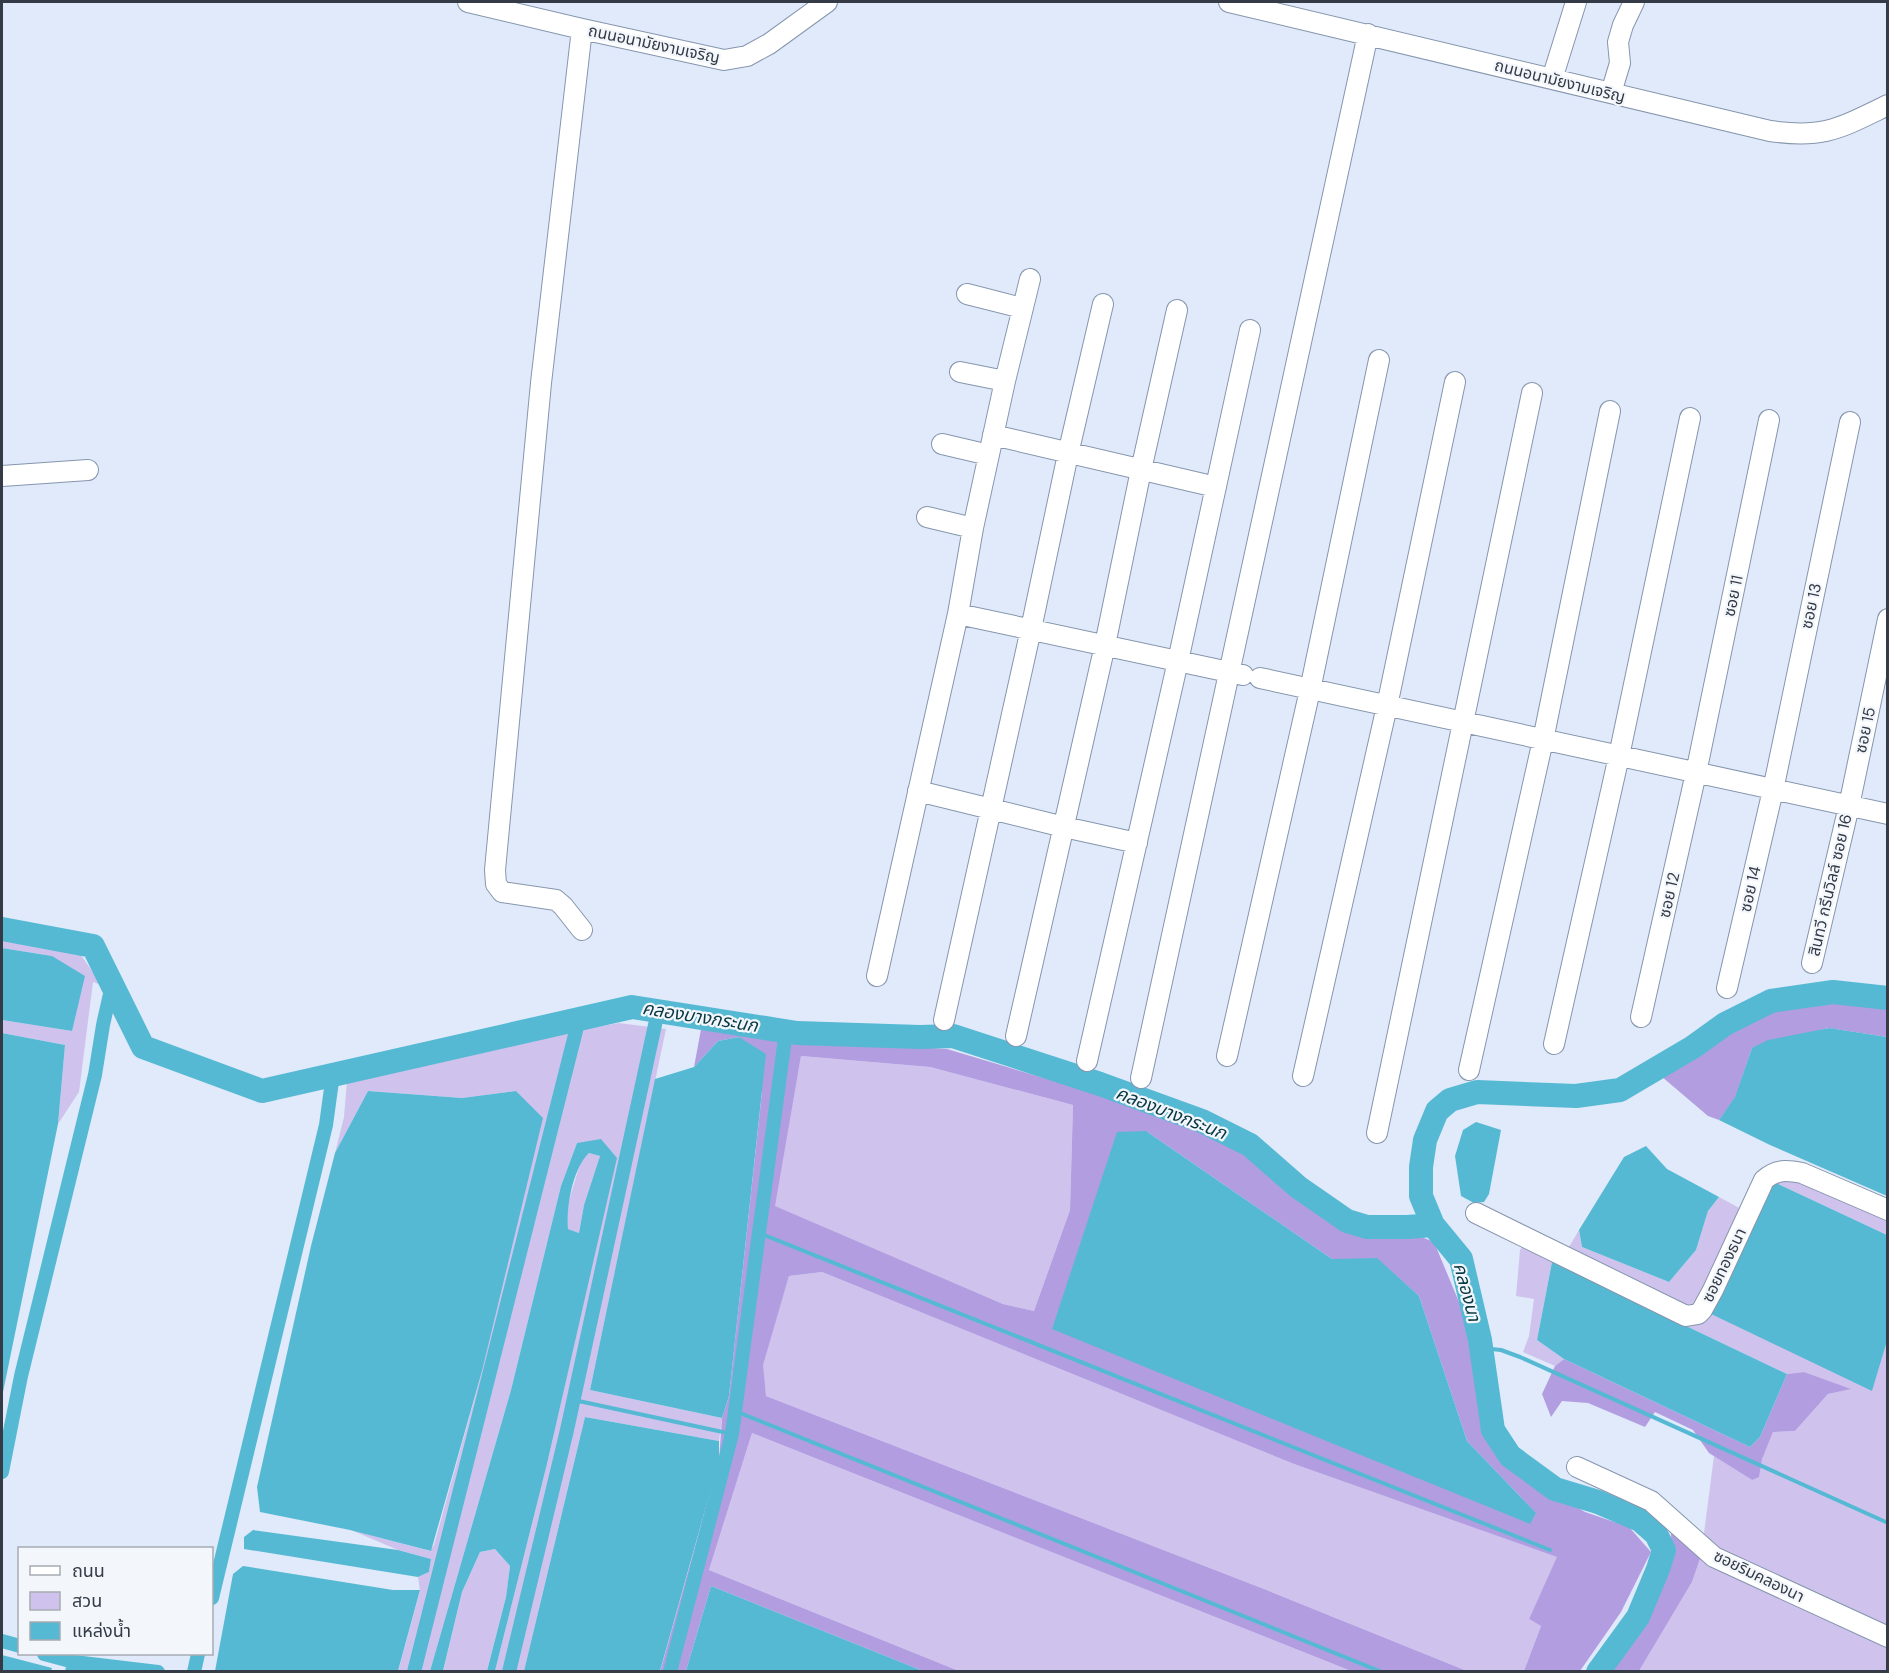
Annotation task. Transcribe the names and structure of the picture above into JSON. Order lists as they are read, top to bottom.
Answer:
{
  "streets": {
    "street": [
      "ถนนอนามัยงามเจริญ",
      "ซอย 11",
      "ซอย 13",
      "ซอย 15",
      "สินทวี กรีนวิลล์ ซอย 16",
      "ซอย 14",
      "ซอย 12",
      "ซอยทองธนา",
      "ซอยริมคลองนา"
    ]
  },
  "crossings": [
    ["ซอย 11", "ซอย 12"],
    ["ซอย 13", "ซอย 14"],
    ["ซอย 15", "สินทวี กรีนวิลล์ ซอย 16"]
  ],
  "water": ["คลองบางกระนก", "คลองนา"],
  "legend": ["ถนน", "สวน", "แหล่งน้ำ"]
}
